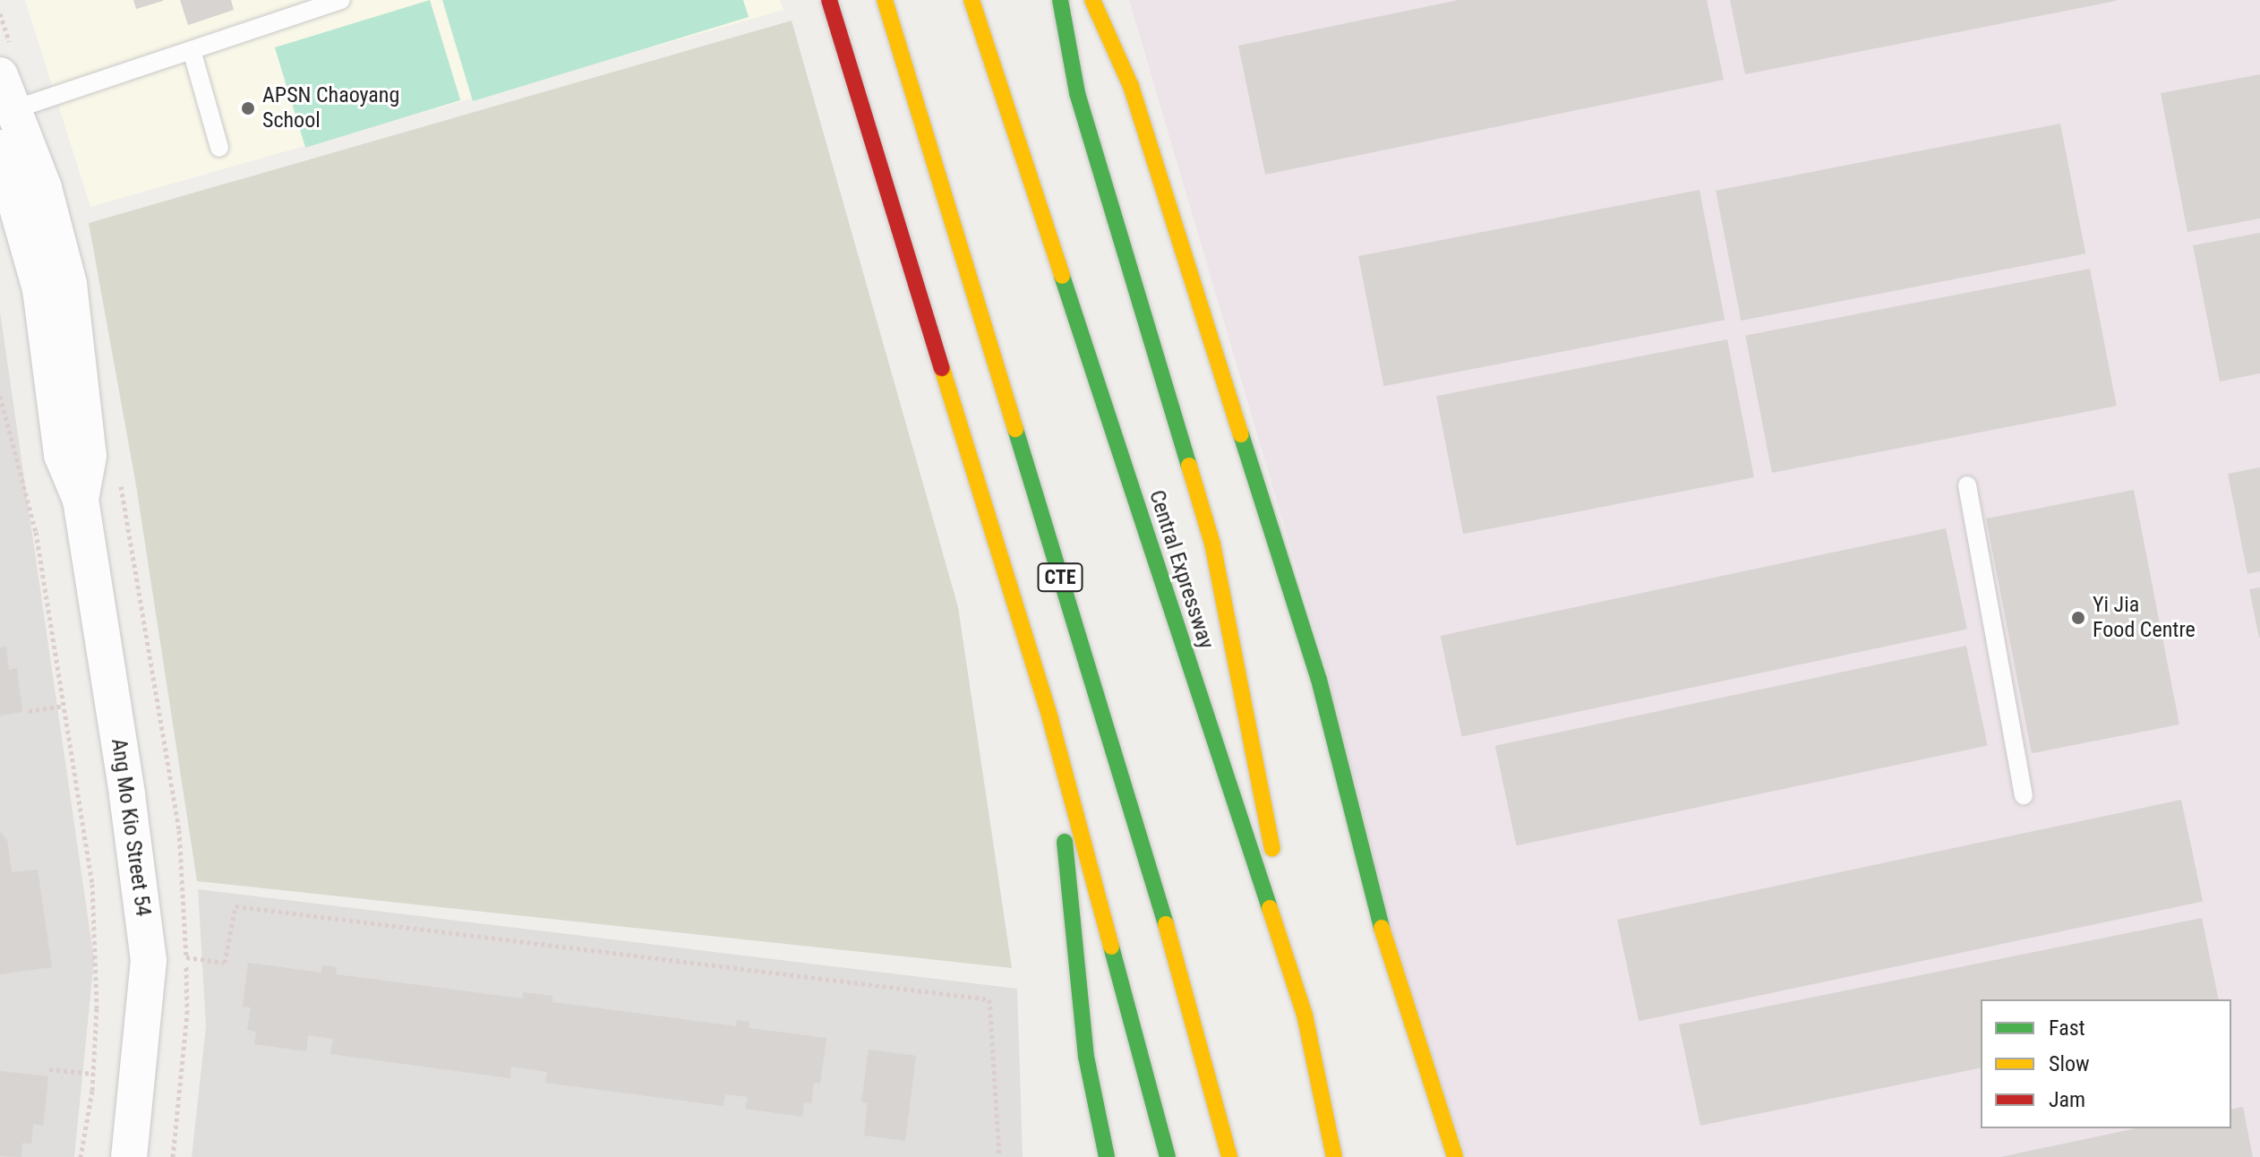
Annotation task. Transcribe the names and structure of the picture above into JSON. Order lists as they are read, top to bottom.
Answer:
{
  "streets": {
    "highway": ["Central Expressway", "CTE"],
    "street": ["Ang Mo Kio Street 54"]
  },
  "places": ["APSN Chaoyang School", "Yi Jia Food Centre"],
  "legend": ["Fast", "Slow", "Jam"]
}
